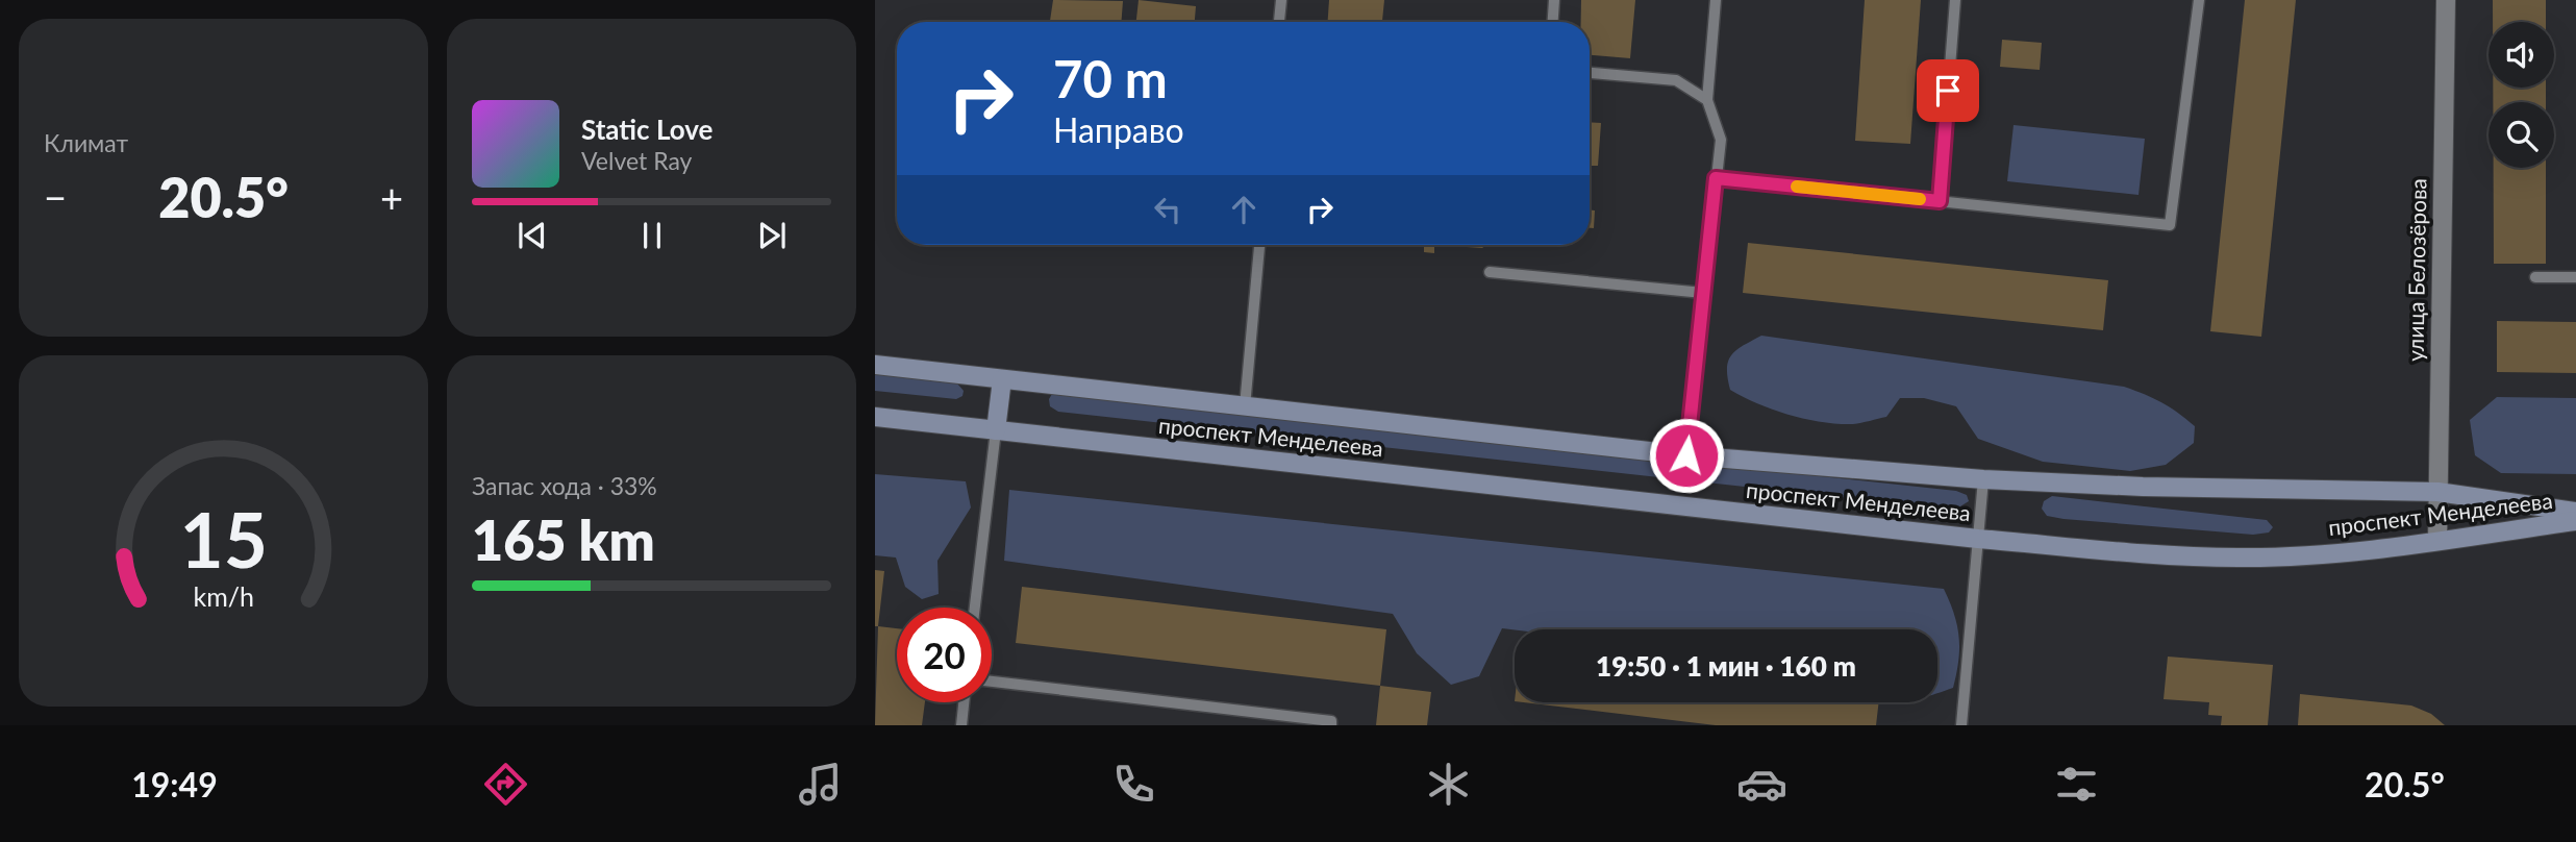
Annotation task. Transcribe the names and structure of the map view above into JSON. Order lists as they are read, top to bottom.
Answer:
{
  "streets": {
    "main road": ["проспект Менделеева"],
    "street": ["улица Белозёрова"]
  },
  "crossings": [
    ["улица Белозёрова", "проспект Менделеева"]
  ],
  "page": {
    "tile": [
      "Климат",
      ["Запас хода · 33%", "165 km"]
    ],
    "turn": ["70 m", "Направо"],
    "song": ["Static Love", "Velvet Ray"],
    "heat": ["−", "20.5°", "+"],
    "limit": "20",
    "trip": "19:50 · 1 мин · 160 m",
    "tabs": ["19:49", "20.5°"],
    "gauge": ["15", "km/h"]
  }
}
